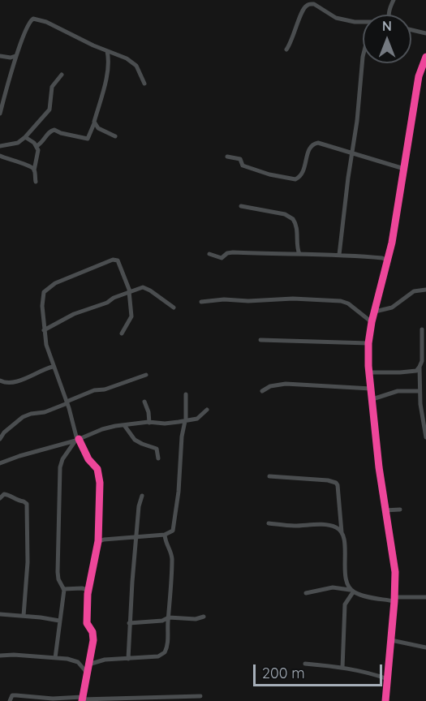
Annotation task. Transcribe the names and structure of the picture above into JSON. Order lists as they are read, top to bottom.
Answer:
{
  "scale_bar": "200 m",
  "north": "top"
}
